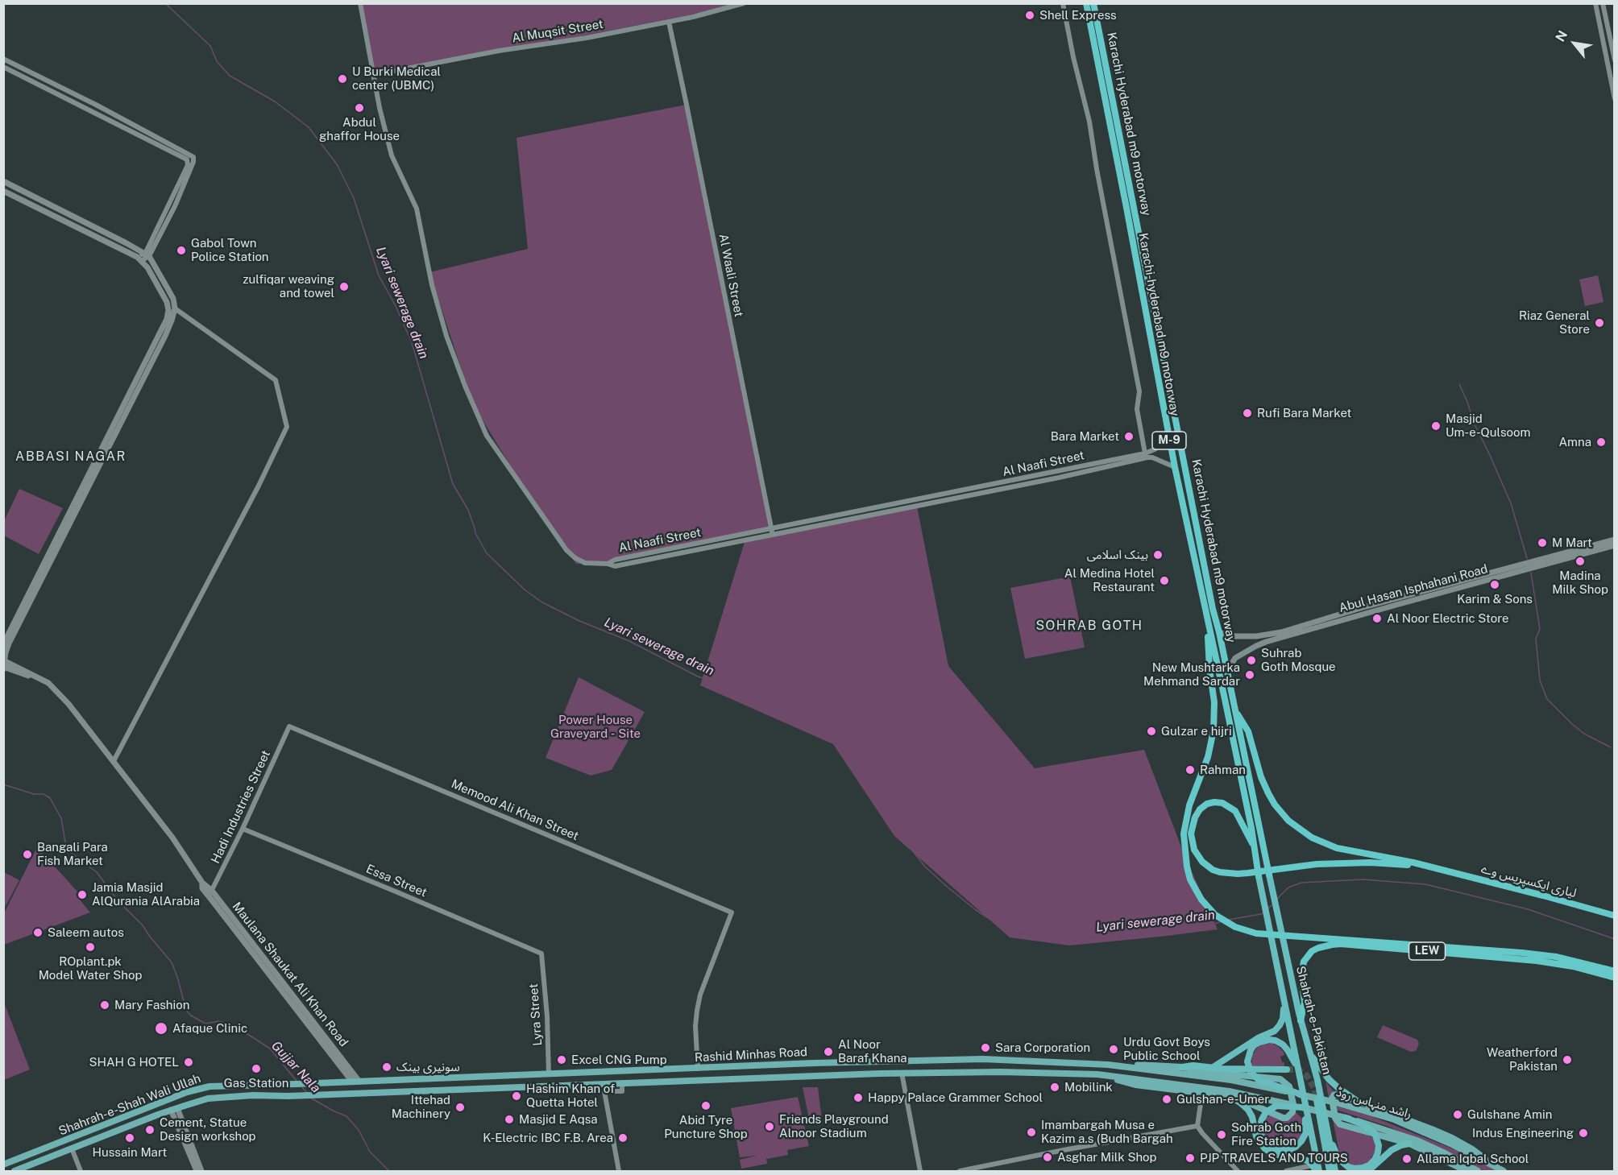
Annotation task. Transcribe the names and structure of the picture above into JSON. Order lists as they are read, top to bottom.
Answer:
{
  "streets": {
    "highway": [
      "Karachi Hyderabad m9 motorway",
      "Karachi-hyderabad m9 motorway",
      "M-9",
      "لیاری ایکسپریس وے",
      "LEW",
      "Shahrah-e-Pakistan"
    ],
    "main road": [
      "Abul Hasan Isphahani Road",
      "Maulana Shaukat Ali Khan Road",
      "Rashid Minhas Road",
      "راشد منہاس روڈ",
      "Shahrah-e-Shah Wali Ullah"
    ],
    "street": [
      "Al Muqsit Street",
      "Al Waali Street",
      "Al Naafi Street",
      "Hadi Industries Street",
      "Memood Ali Khan Street",
      "Essa Street",
      "Lyra Street"
    ]
  },
  "crossings": [
    ["Al Muqsit Street", "Al Waali Street"],
    ["Karachi Hyderabad m9 motorway", "Abul Hasan Isphahani Road"],
    ["Karachi Hyderabad m9 motorway", "Shahrah-e-Pakistan"],
    ["Al Waali Street", "Al Naafi Street"],
    ["Karachi-hyderabad m9 motorway", "Al Naafi Street"],
    ["Karachi-hyderabad m9 motorway", "LEW"],
    ["Karachi-hyderabad m9 motorway", "Shahrah-e-Pakistan"],
    ["Hadi Industries Street", "Memood Ali Khan Street"],
    ["Hadi Industries Street", "Essa Street"],
    ["Hadi Industries Street", "Maulana Shaukat Ali Khan Road"],
    ["Memood Ali Khan Street", "Rashid Minhas Road"],
    ["Essa Street", "Lyra Street"],
    ["LEW", "Shahrah-e-Pakistan"],
    ["Maulana Shaukat Ali Khan Road", "Rashid Minhas Road"],
    ["Lyra Street", "Rashid Minhas Road"],
    ["Shahrah-e-Pakistan", "راشد منہاس روڈ"],
    ["Rashid Minhas Road", "راشد منہاس روڈ"],
    ["Rashid Minhas Road", "Shahrah-e-Shah Wali Ullah"]
  ],
  "districts": ["ABBASI NAGAR", "SOHRAB GOTH"],
  "water": ["Lyari sewerage drain", "Gujjar Nala"],
  "parks": ["Power House Graveyard - Site"],
  "places": [
    "Shell Express",
    "U Burki Medical center (UBMC)",
    "Abdul ghaffor House",
    "Gabol Town Police Station",
    "zulfiqar weaving and towel",
    "Riaz General Store",
    "Rufi Bara Market",
    "Masjid Um-e-Qulsoom",
    "Bara Market",
    "Amna",
    "M Mart",
    "بینک اسلامی",
    "Madina Milk Shop",
    "Al Medina Hotel Restaurant",
    "Karim & Sons",
    "Al Noor Electric Store",
    "Suhrab Goth Mosque",
    "New Mushtarka Mehmand Sardar",
    "Gulzar e hijri",
    "Rahman",
    "Bangali Para Fish Market",
    "Jamia Masjid AlQurania AlArabia",
    "Saleem autos",
    "ROplant.pk Model Water Shop",
    "Mary Fashion",
    "Afaque Clinic",
    "Sara Corporation",
    "Urdu Govt Boys Public School",
    "Al Noor Baraf Khana",
    "Excel CNG Pump",
    "Weatherford Pakistan",
    "SHAH G HOTEL",
    "سونیری بینک",
    "Gas Station",
    "Mobilink",
    "Hashim Khan of Quetta Hotel",
    "Happy Palace Grammer School",
    "Gulshan-e-Umer",
    "Abid Tyre Puncture Shop",
    "Ittehad Machinery",
    "Gulshane Amin",
    "Masjid E Aqsa",
    "Friends Playground Alnoor Stadium",
    "Cement, Statue Design workshop",
    "Imambargah Musa e Kazim a.s (Budh Bargah",
    "Indus Engineering",
    "Sohrab Goth Fire Station",
    "Hussain Mart",
    "K-Electric IBC F.B. Area",
    "Asghar Milk Shop",
    "PJP TRAVELS AND TOURS",
    "Allama Iqbal School"
  ],
  "north": "top left"
}
